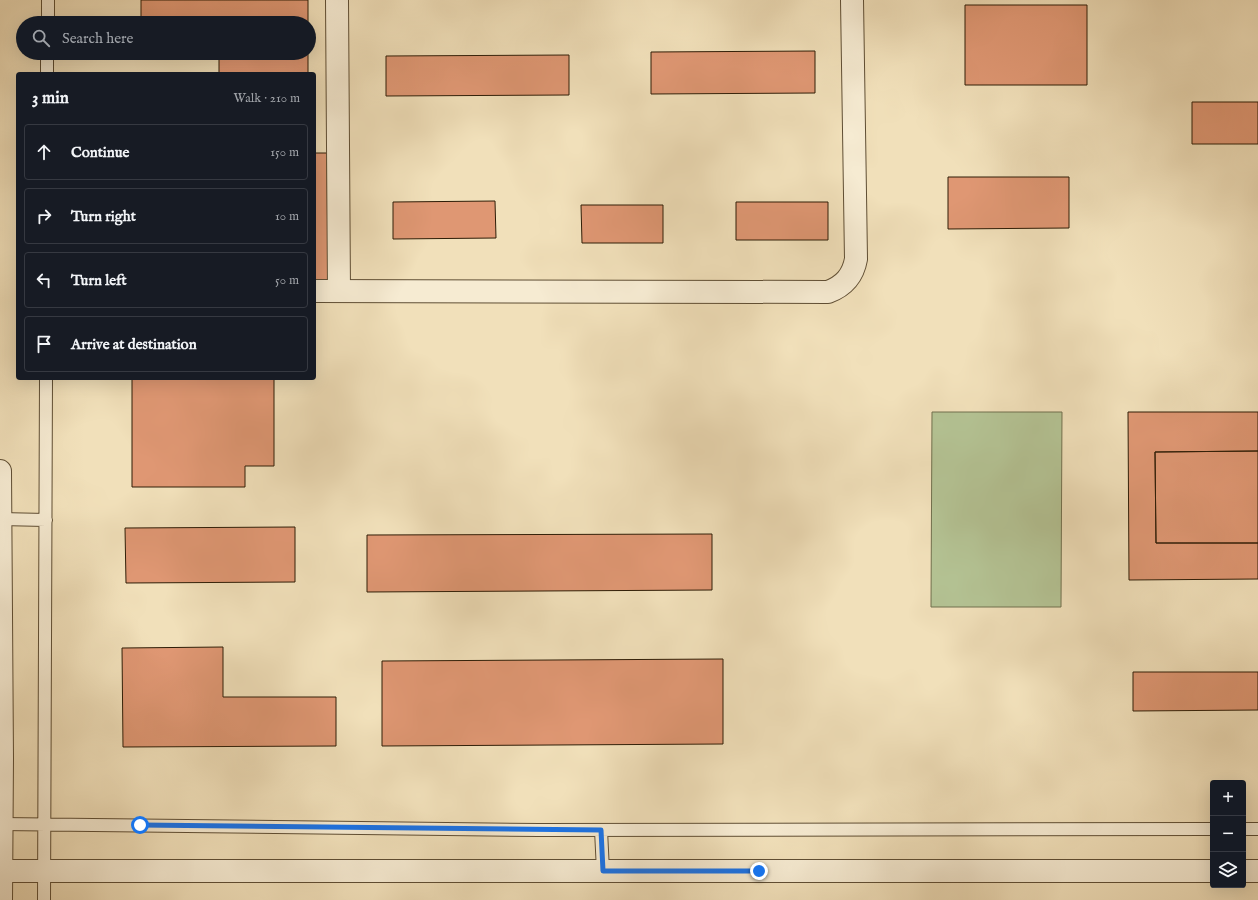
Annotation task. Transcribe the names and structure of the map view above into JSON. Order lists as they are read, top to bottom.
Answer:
{
  "page": {
    "search": "Search here",
    "heading": ["3 min", "Walk · 210 m"],
    "list": [
      ["Continue", "150 m"],
      ["Turn right", "10 m"],
      ["Turn left", "50 m"],
      "Arrive at destination"
    ],
    "map_buttons": ["+", "−"]
  }
}
